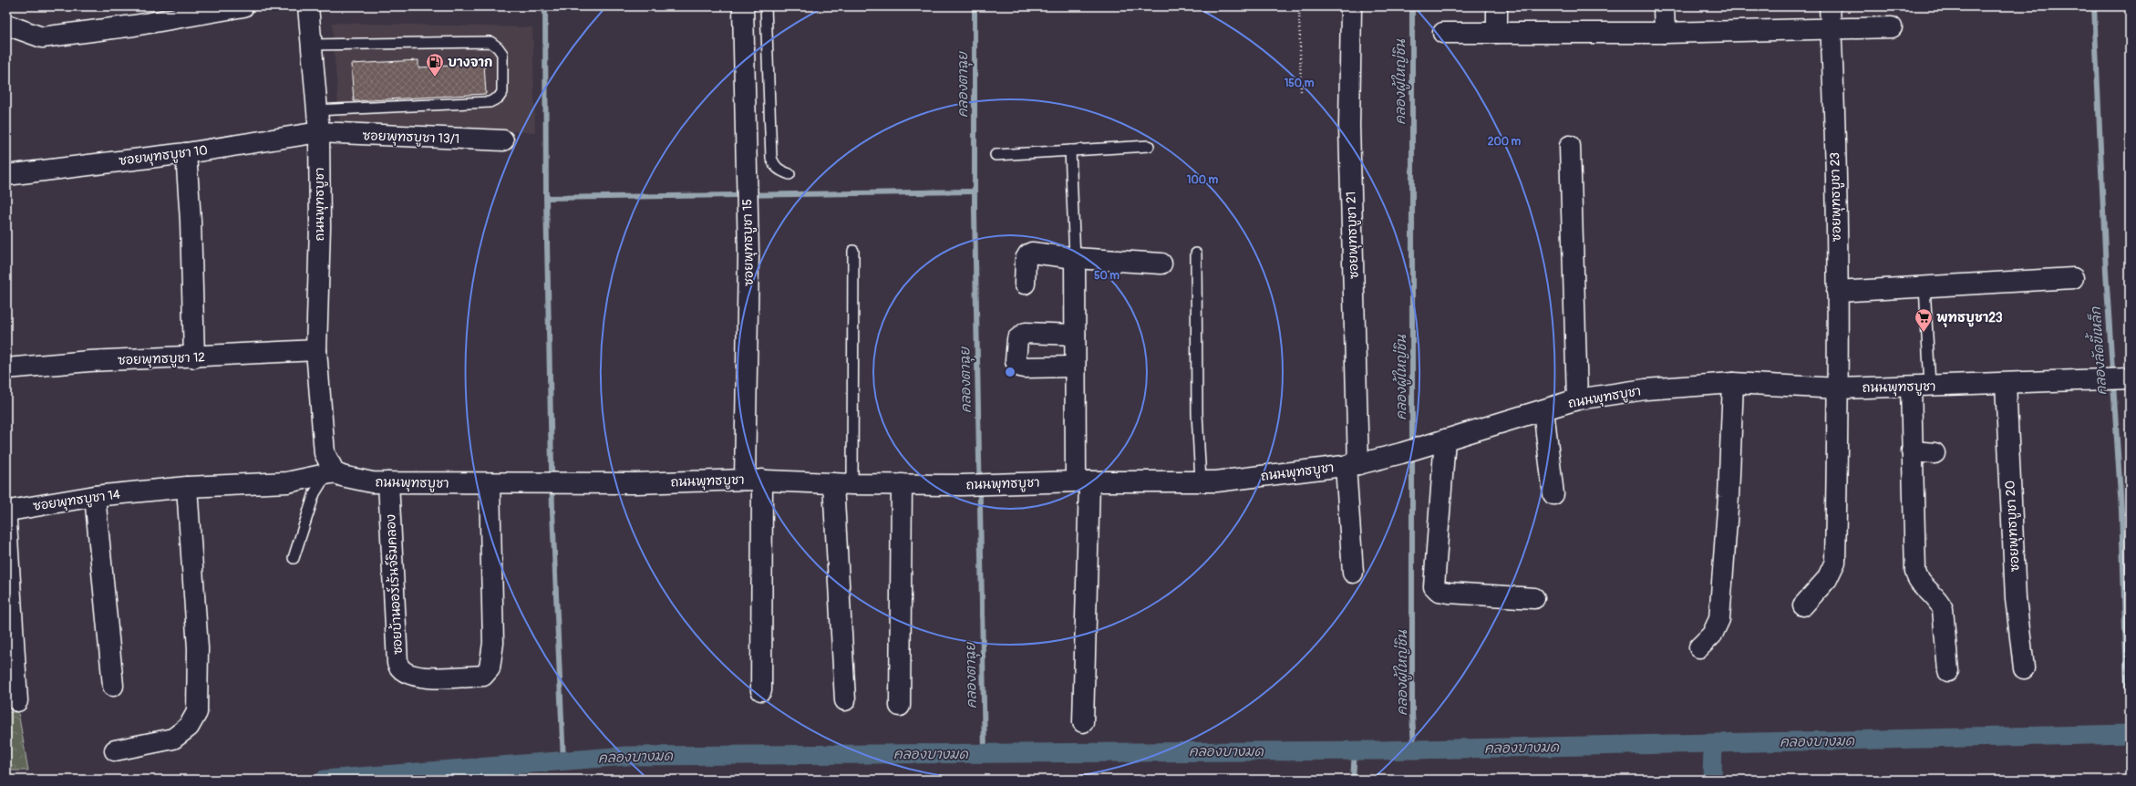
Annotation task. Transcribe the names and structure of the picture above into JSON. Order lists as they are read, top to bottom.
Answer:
{
  "streets": {
    "street": [
      "ซอยพุทธบูชา 13/1",
      "ซอยพุทธบูชา 10",
      "ซอยพุทธบูชา 23",
      "ถนนพุทธบูชา",
      "ซอยพุทธบูชา 21",
      "ซอยพุทธบูชา 15",
      "ซอยพุทธบูชา 12",
      "ซอยพุทธบูชา 14",
      "ซอยพุทธบูชา 20",
      "ซอยบ้านออร์เร้นจ์ริมคลอง"
    ]
  },
  "crossings": [
    ["ซอยพุทธบูชา 13/1", "ซอยพุทธบูชา 10"],
    ["ซอยพุทธบูชา 13/1", "ถนนพุทธบูชา"],
    ["ซอยพุทธบูชา 10", "ถนนพุทธบูชา"],
    ["ซอยพุทธบูชา 23", "ถนนพุทธบูชา"],
    ["ถนนพุทธบูชา", "ซอยพุทธบูชา 21"],
    ["ถนนพุทธบูชา", "ซอยพุทธบูชา 15"],
    ["ถนนพุทธบูชา", "ซอยพุทธบูชา 12"],
    ["ถนนพุทธบูชา", "ซอยพุทธบูชา 14"],
    ["ถนนพุทธบูชา", "ซอยพุทธบูชา 20"],
    ["ถนนพุทธบูชา", "ซอยบ้านออร์เร้นจ์ริมคลอง"]
  ],
  "water": [
    "คลองผู้ใหญ่ชิน",
    "คลองตาฉุย",
    "คลองลัดขี้เหล็ก",
    "คลองบางมด"
  ],
  "places": {
    "fuel station": ["บางจาก"],
    "supermarket": ["พุทธบูชา23"]
  },
  "rings": [
    "150 m",
    "200 m",
    "100 m",
    "50 m"
  ]
}
